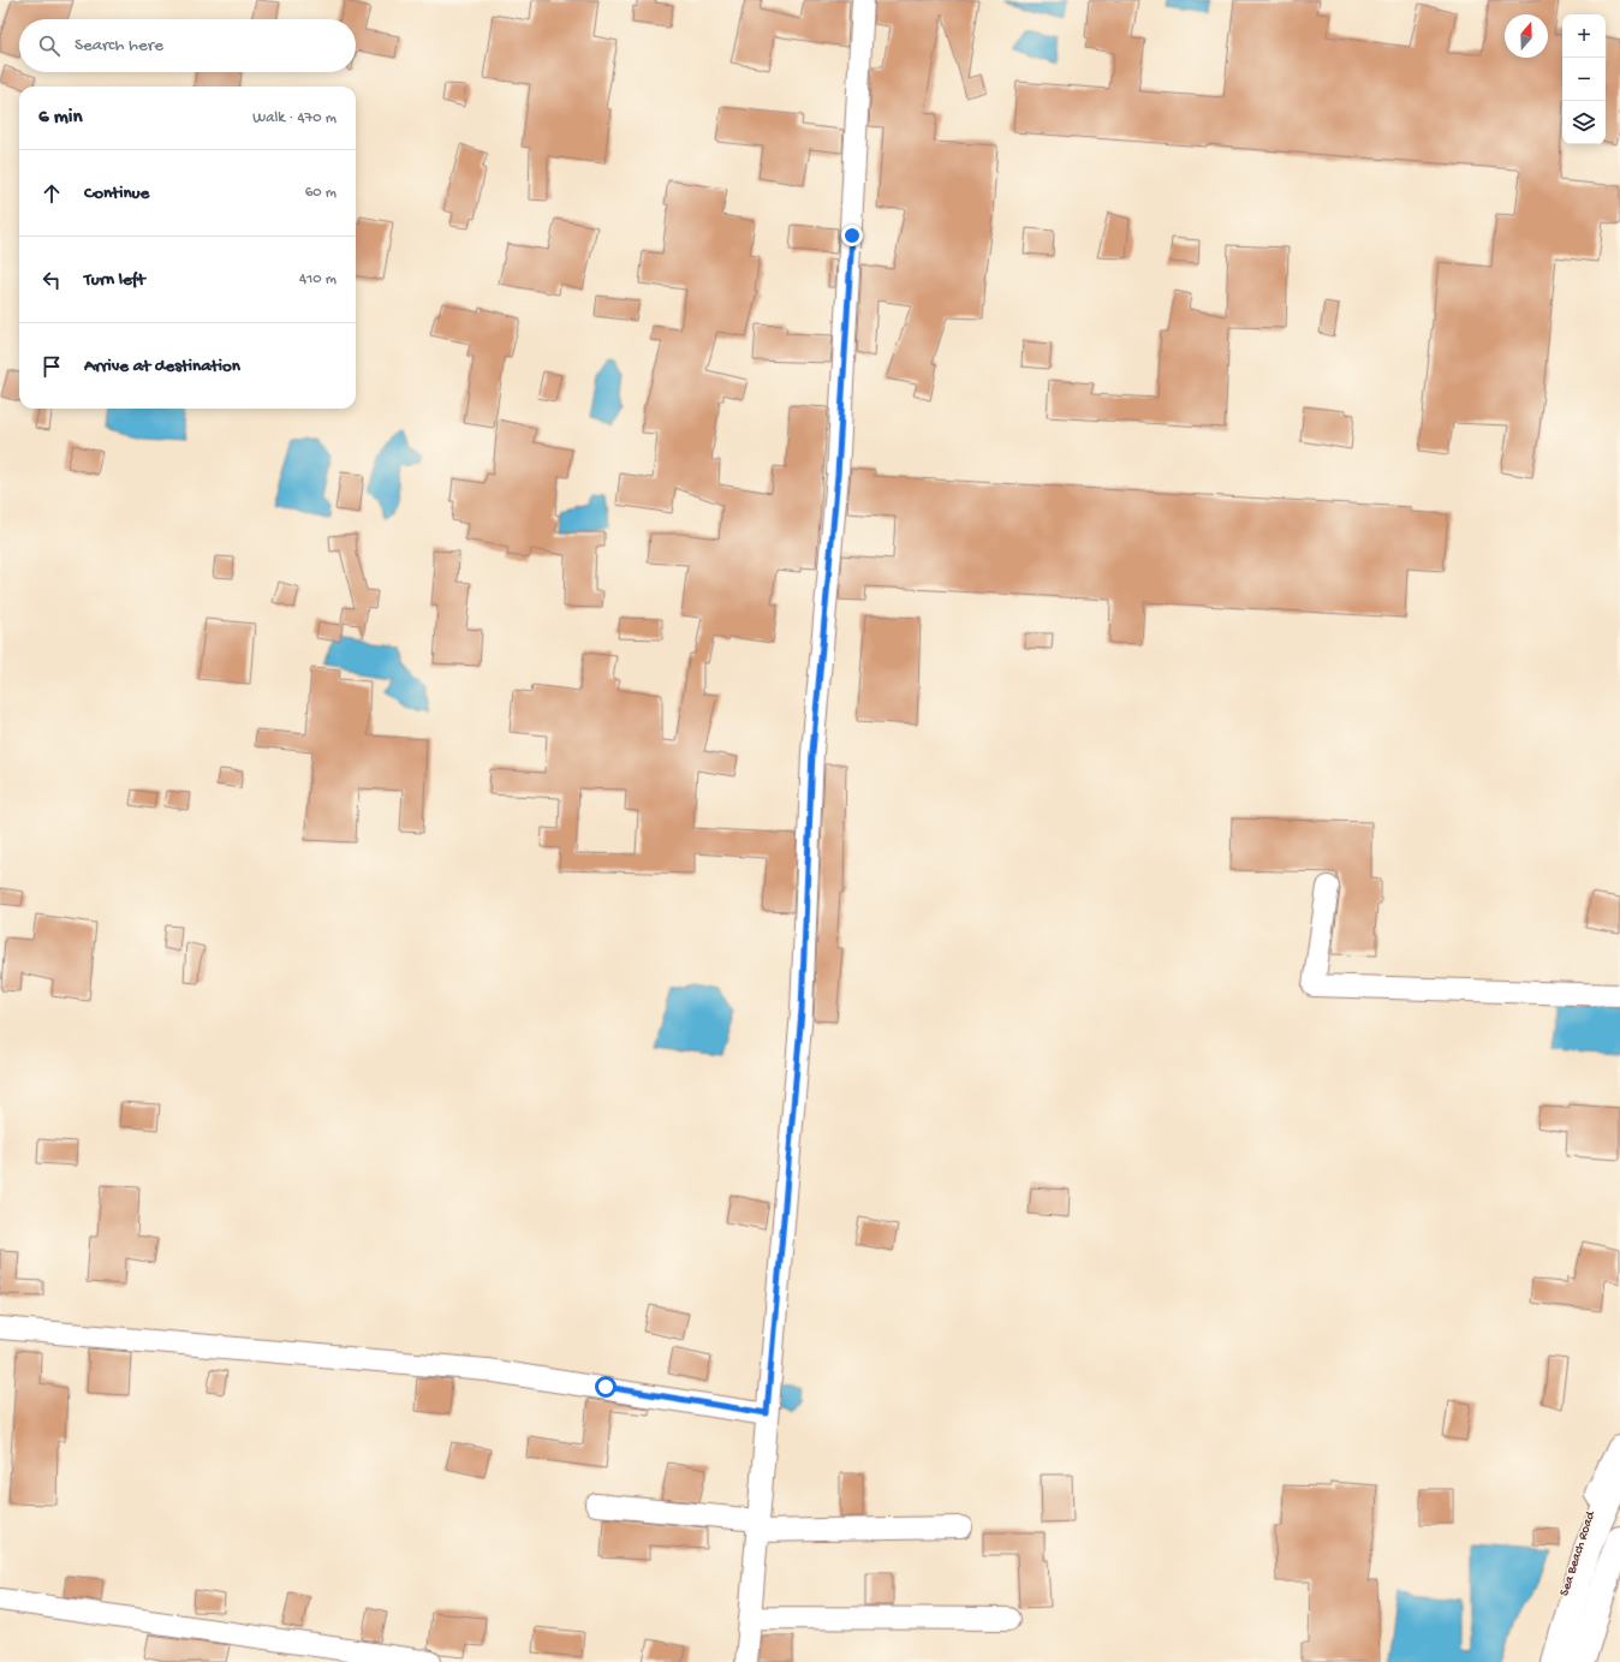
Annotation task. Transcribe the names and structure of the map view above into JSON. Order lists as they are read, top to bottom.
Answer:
{
  "streets": {
    "main road": ["Sea Beach Road"]
  },
  "north": "top",
  "page": {
    "map_buttons": ["+", "−"],
    "search": "Search here",
    "heading": ["6 min", "Walk · 470 m"],
    "list": [
      ["Continue", "60 m"],
      ["Turn left", "410 m"],
      "Arrive at destination"
    ]
  }
}
